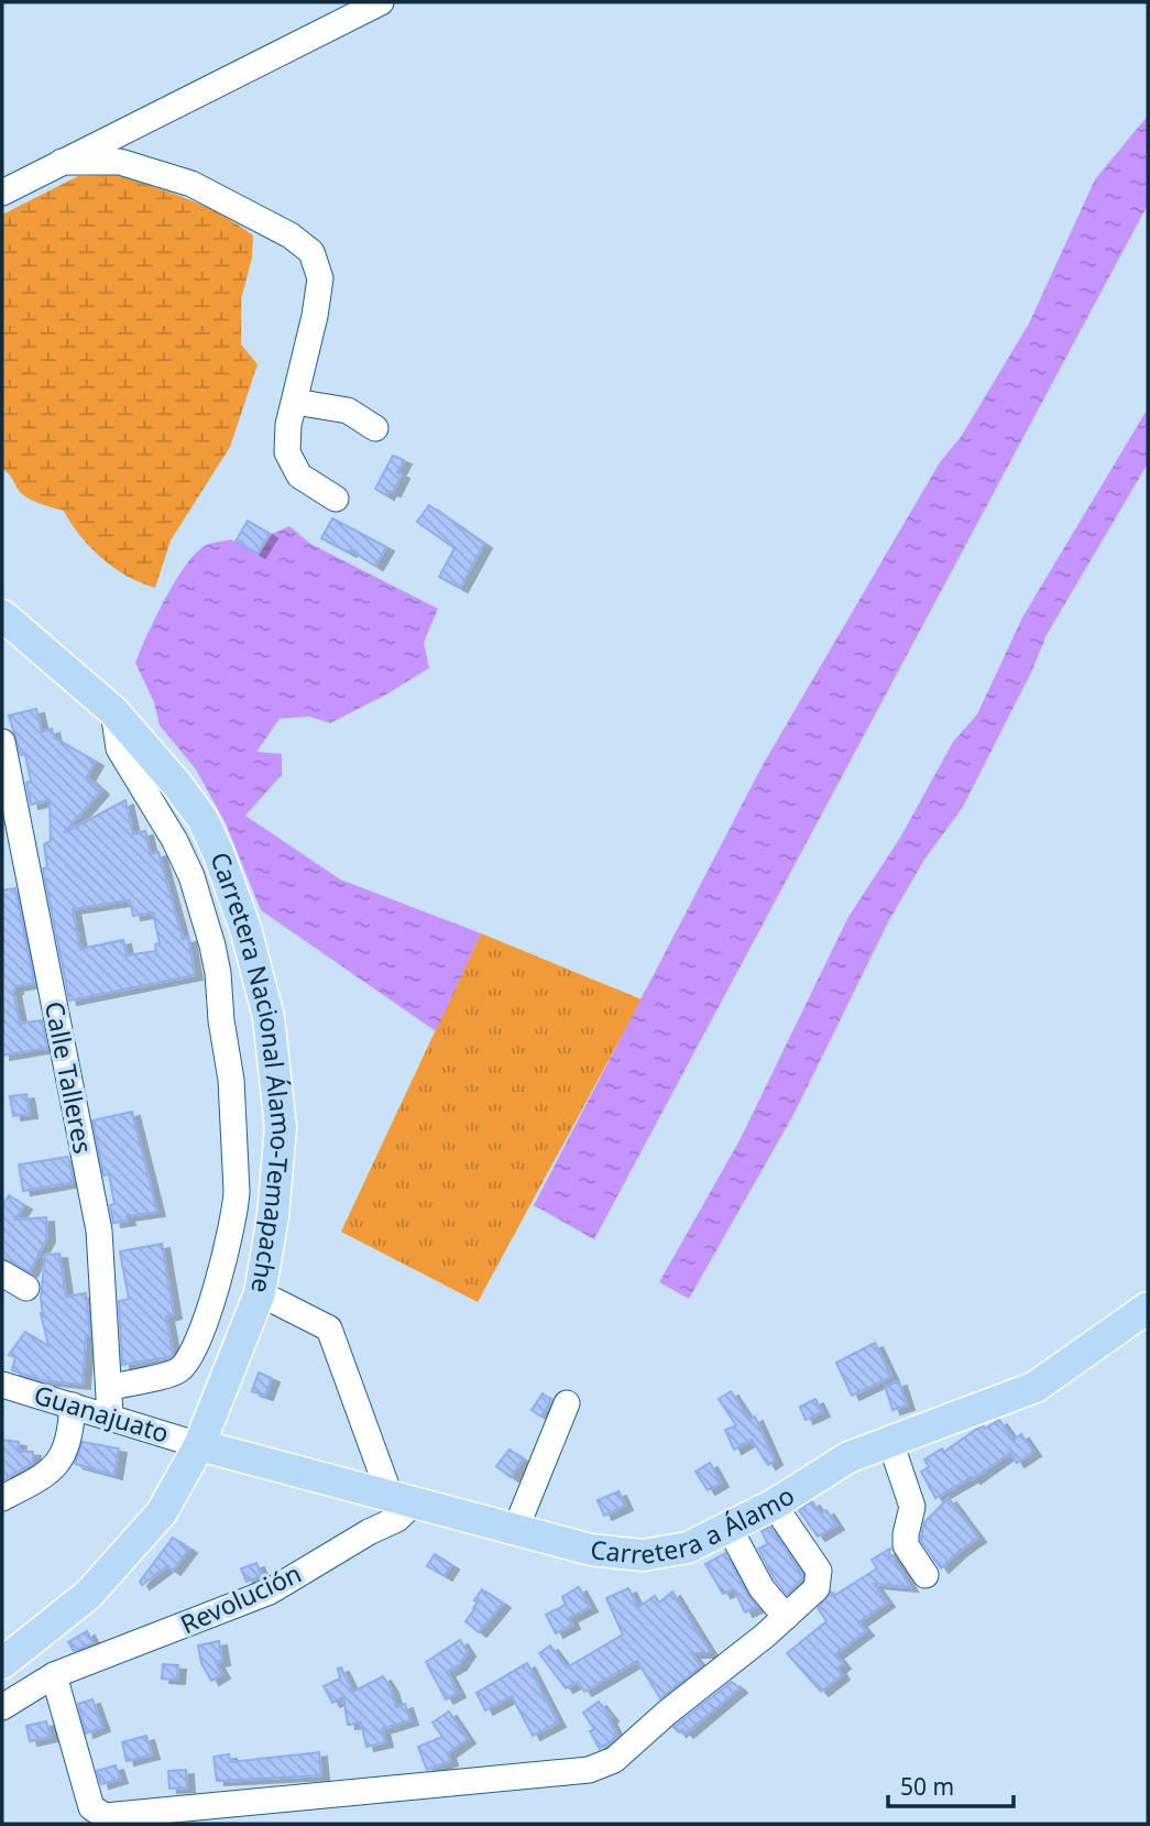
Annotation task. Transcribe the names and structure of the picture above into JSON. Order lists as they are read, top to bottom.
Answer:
{
  "streets": {
    "main road": ["Carretera Nacional Álamo-Temapache", "Carretera a Álamo"],
    "street": ["Calle Talleres", "Guanajuato", "Revolución"]
  },
  "crossings": [
    ["Carretera Nacional Álamo-Temapache", "Guanajuato"],
    ["Carretera Nacional Álamo-Temapache", "Carretera a Álamo"],
    ["Calle Talleres", "Guanajuato"],
    ["Guanajuato", "Carretera a Álamo"],
    ["Carretera a Álamo", "Revolución"]
  ],
  "scale_bar": "50 m"
}
